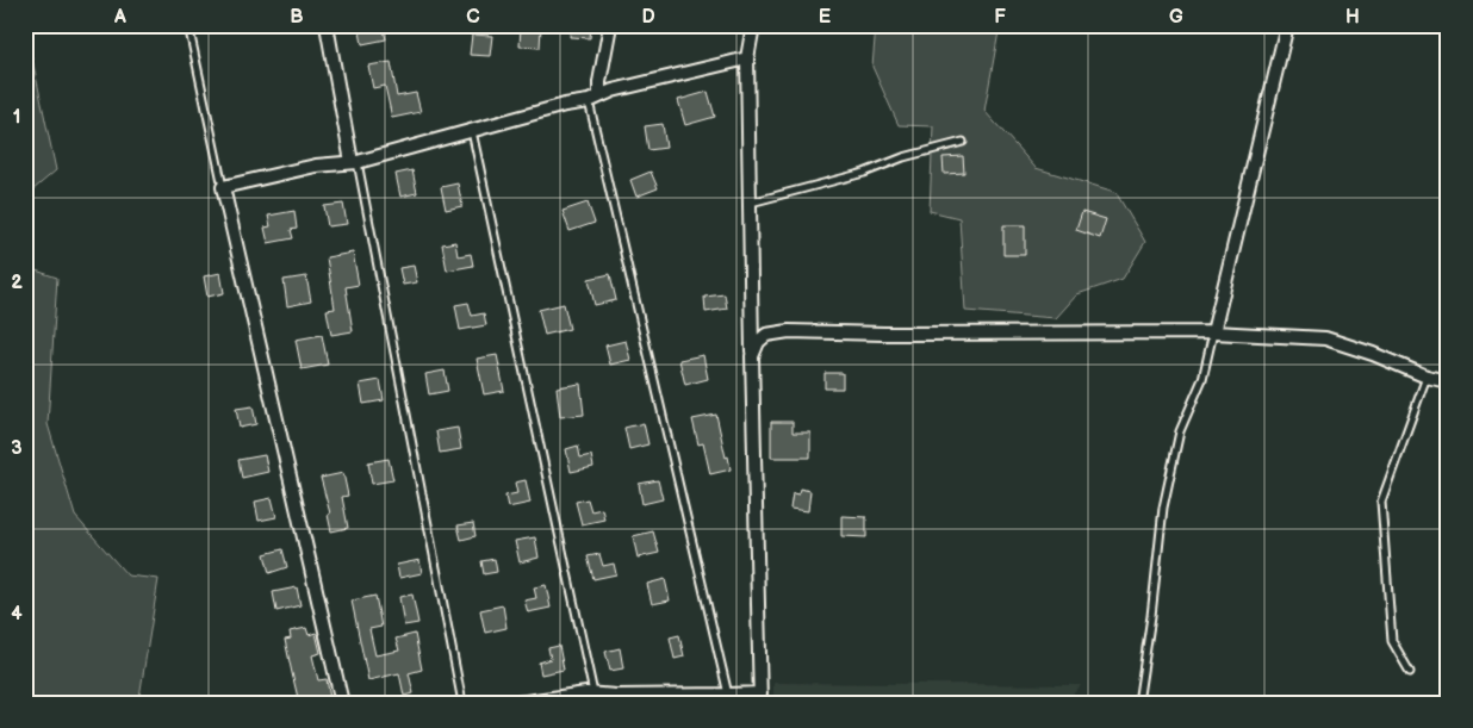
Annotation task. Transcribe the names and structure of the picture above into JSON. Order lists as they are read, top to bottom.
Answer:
{
  "grid": {
    "columns": [
      "A",
      "B",
      "C",
      "D",
      "E",
      "F",
      "G",
      "H"
    ],
    "rows": [
      "1",
      "2",
      "3",
      "4"
    ]
  }
}
